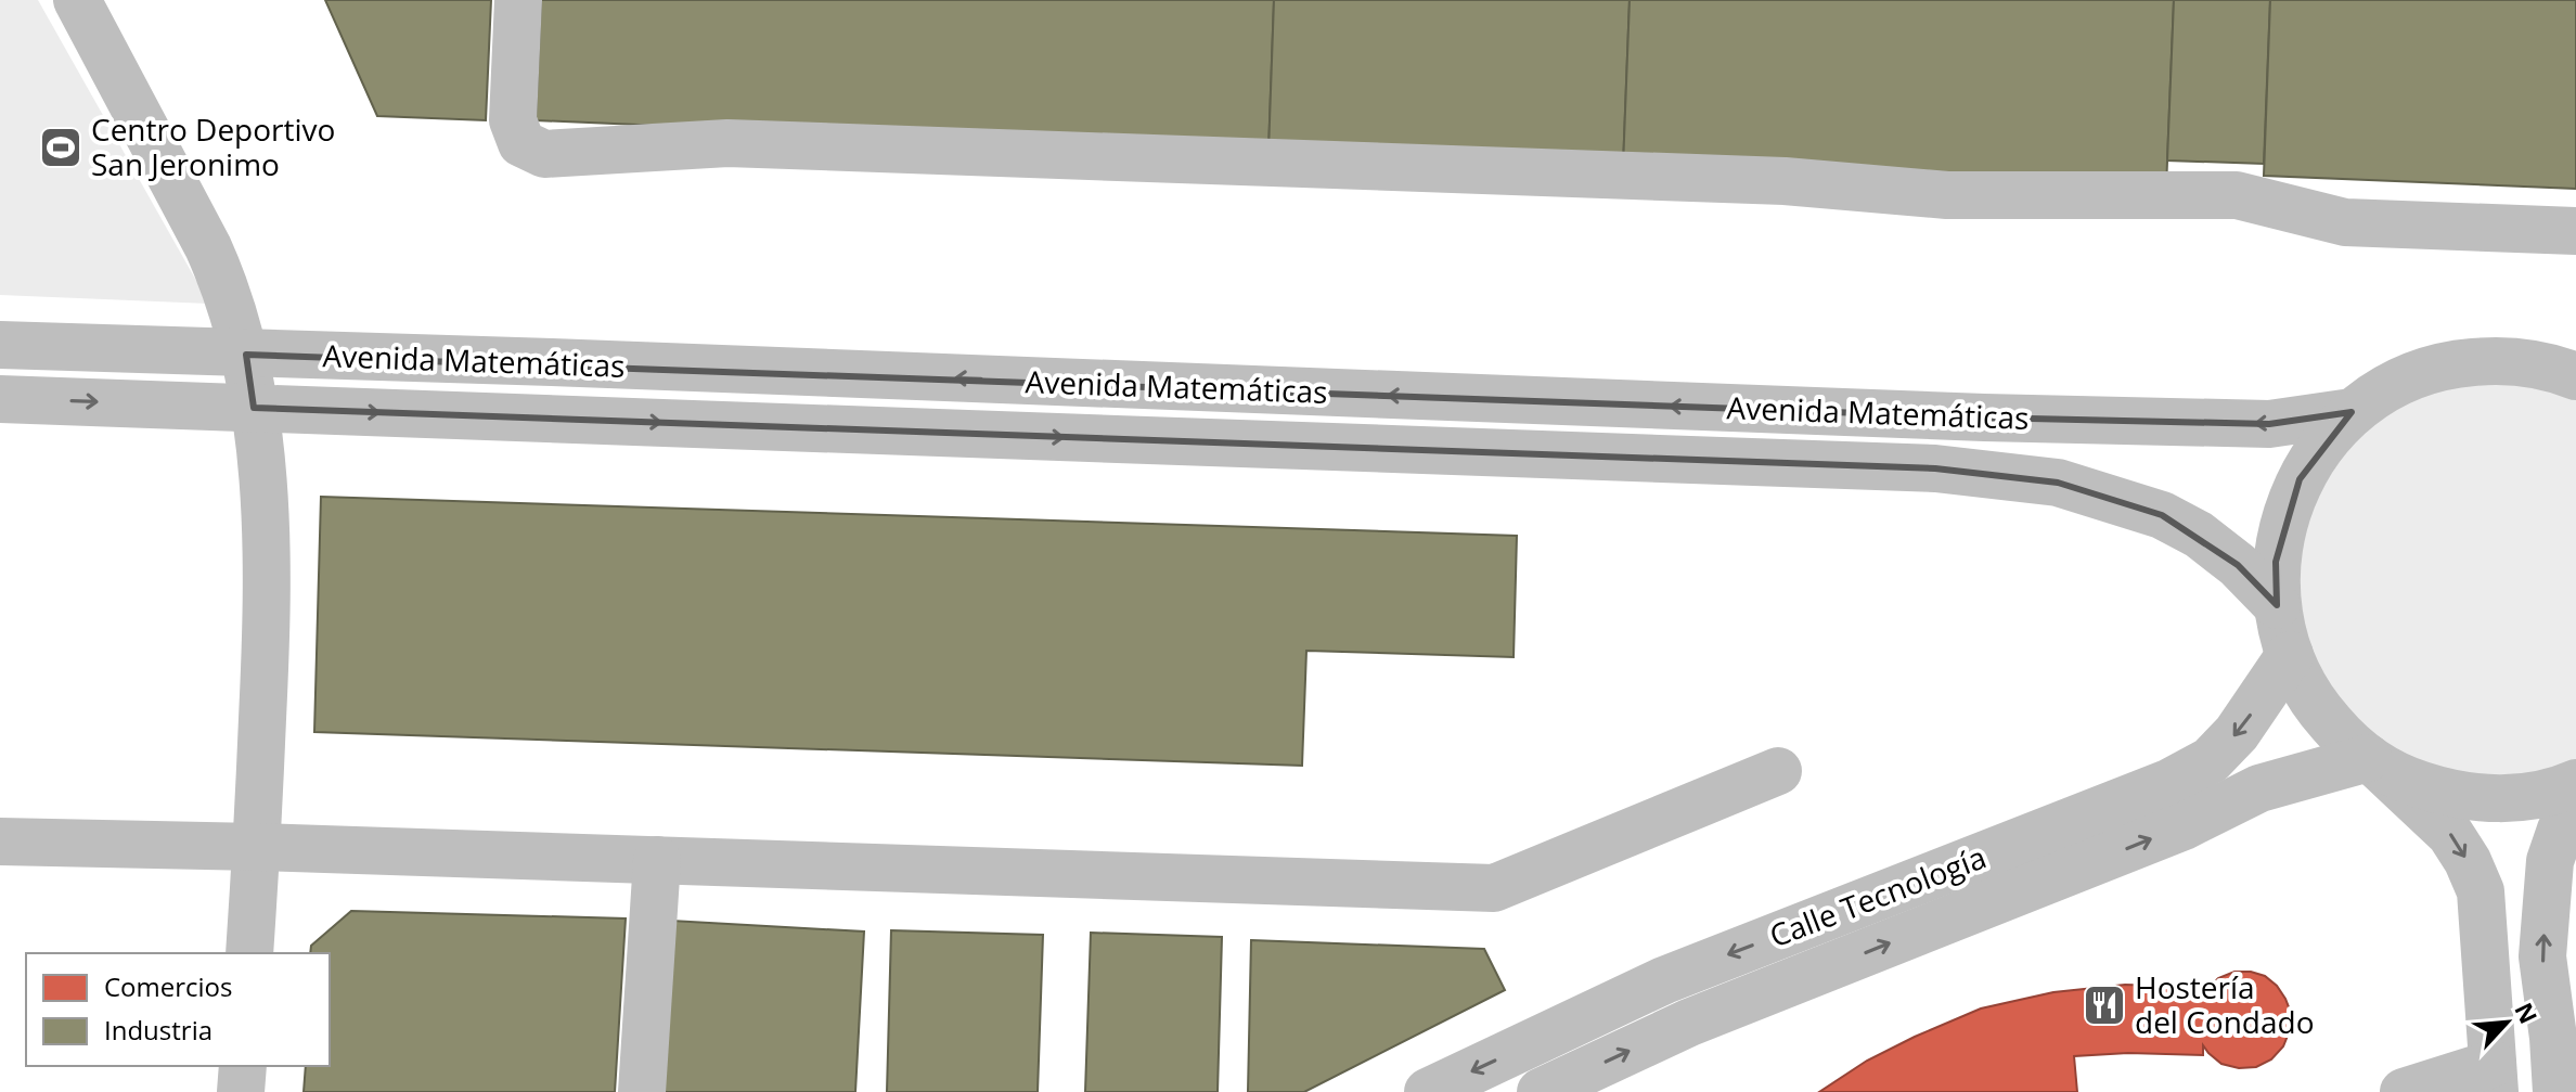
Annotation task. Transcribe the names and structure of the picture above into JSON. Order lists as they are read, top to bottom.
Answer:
{
  "streets": {
    "main road": ["Avenida Matemáticas", "Calle Tecnología"]
  },
  "places": {
    "sports": ["Centro Deportivo San Jeronimo"],
    "restaurant": ["Hostería del Condado"]
  },
  "legend": ["Comercios", "Industria"],
  "north": "top right"
}
